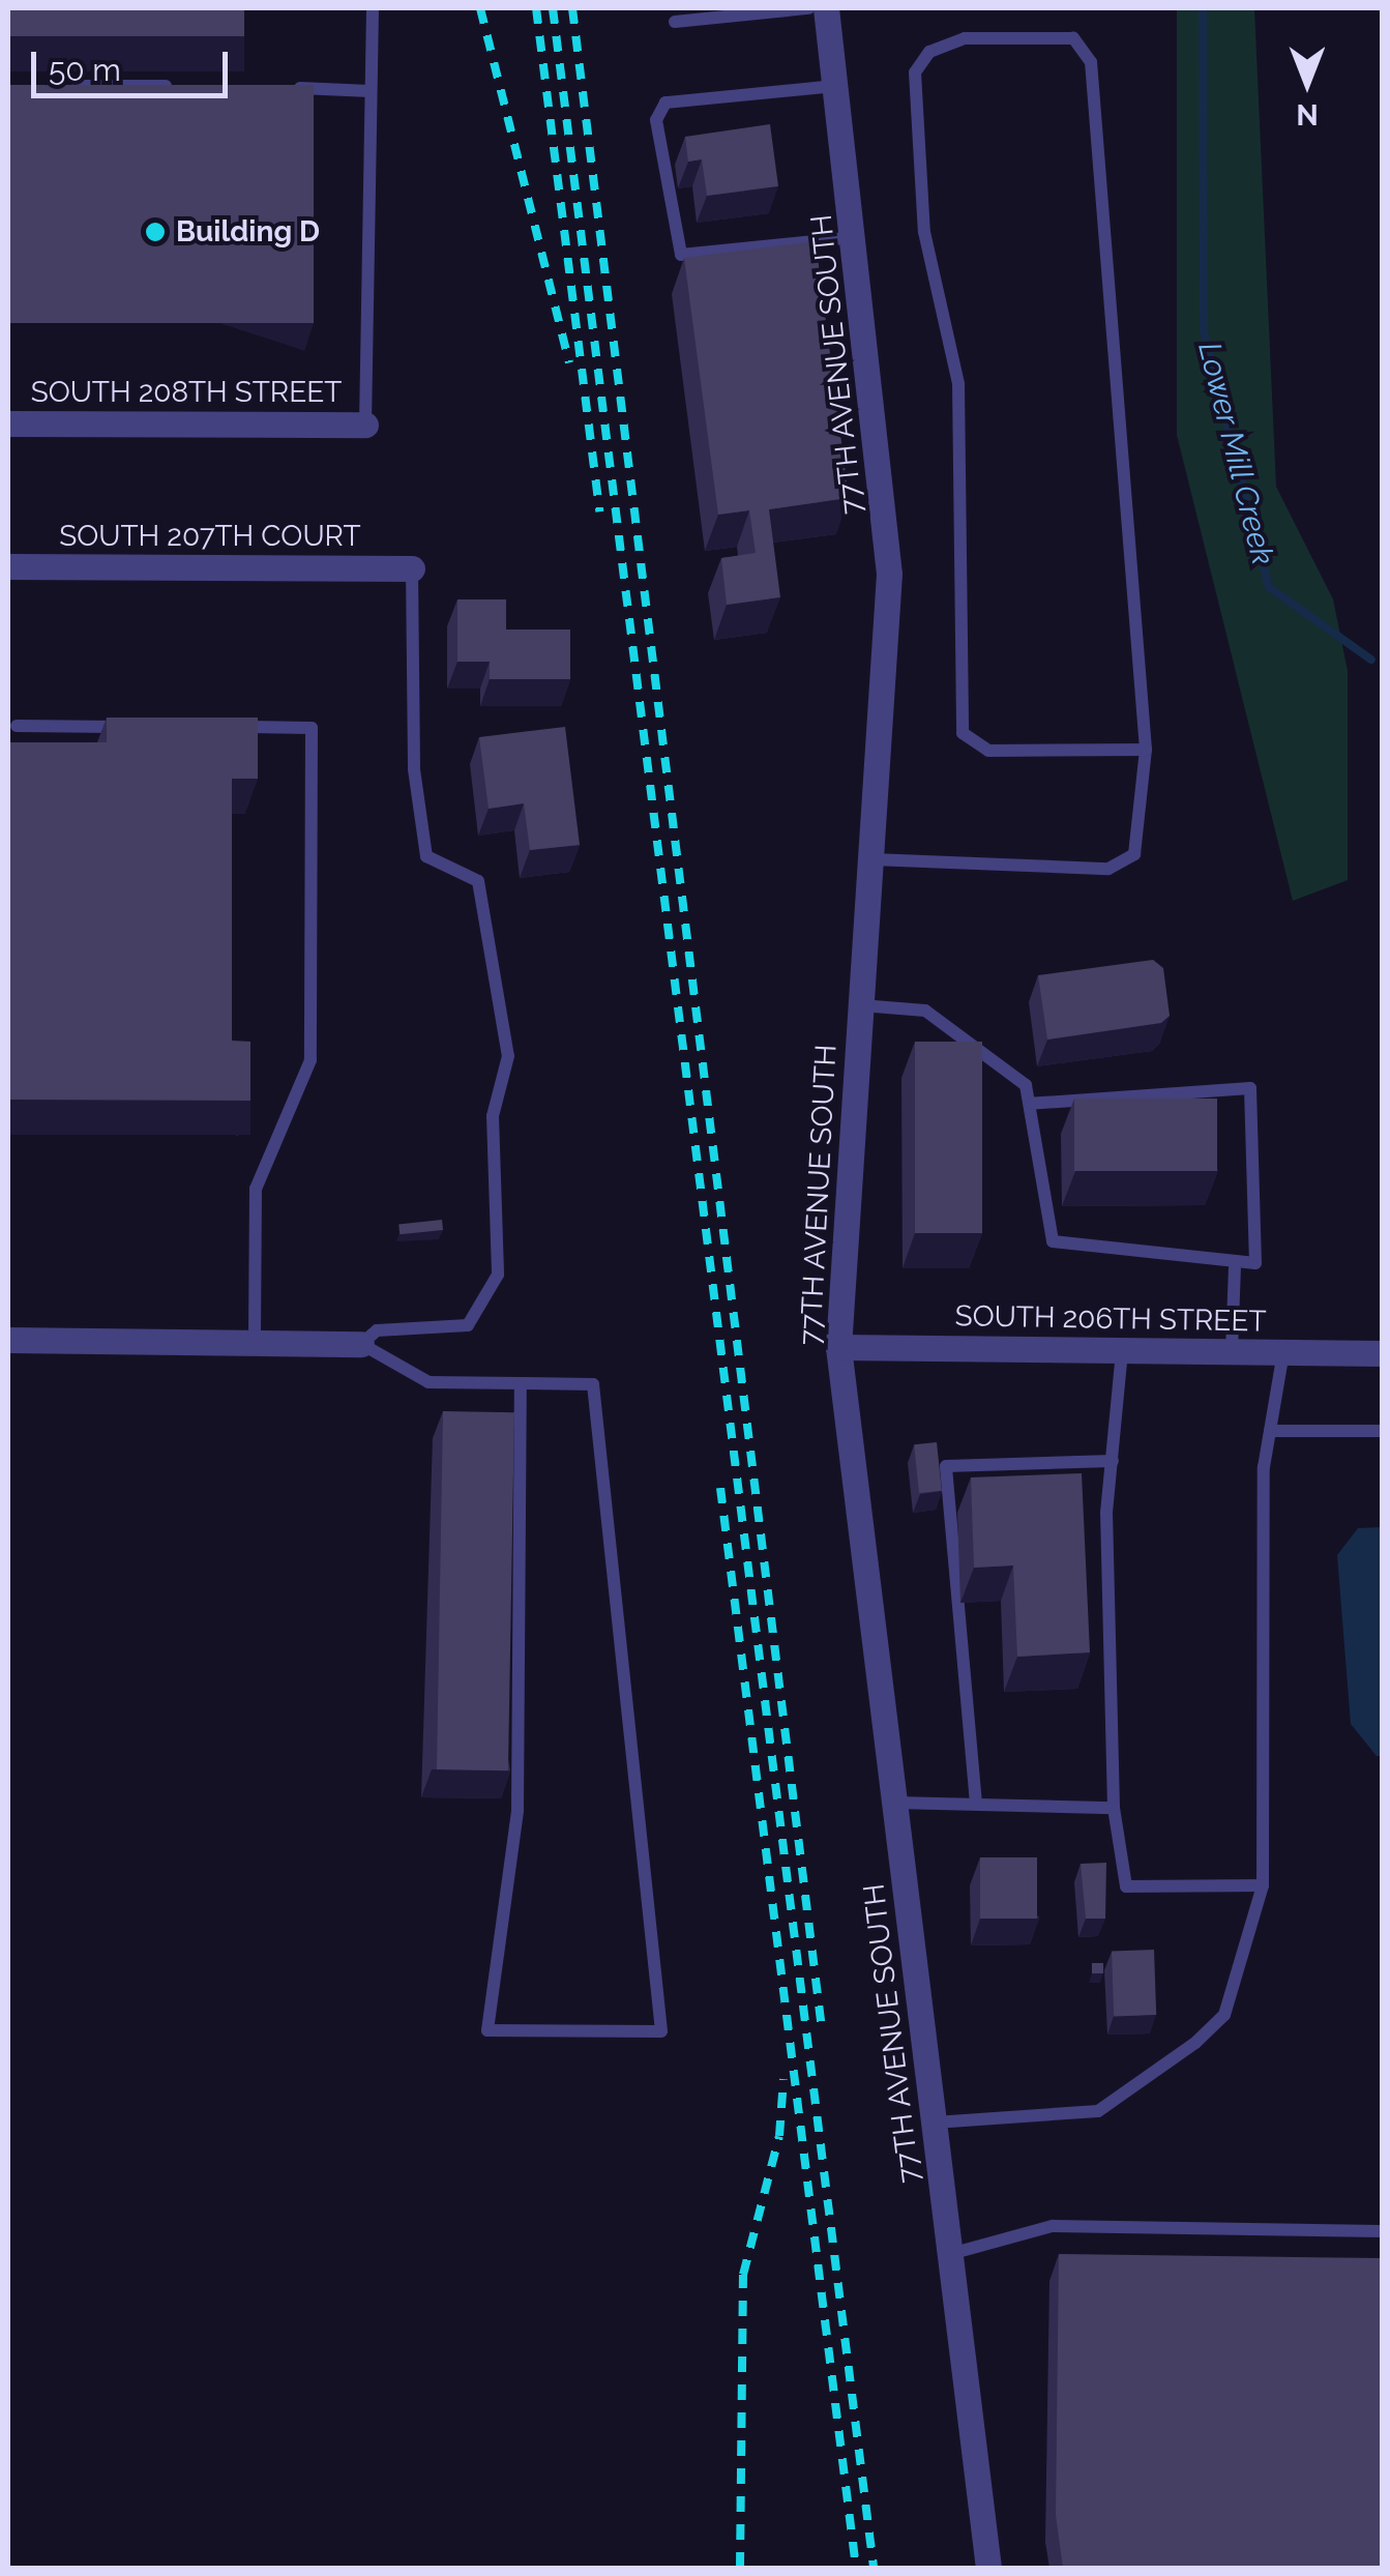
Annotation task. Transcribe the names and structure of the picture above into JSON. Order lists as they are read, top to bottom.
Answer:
{
  "streets": {
    "street": [
      "77TH AVENUE SOUTH",
      "SOUTH 208TH STREET",
      "SOUTH 207TH COURT",
      "SOUTH 206TH STREET"
    ]
  },
  "crossings": [
    ["77TH AVENUE SOUTH", "SOUTH 206TH STREET"]
  ],
  "water": ["Lower Mill Creek"],
  "places": ["Building D"],
  "scale_bar": "50 m",
  "north": "bottom"
}
